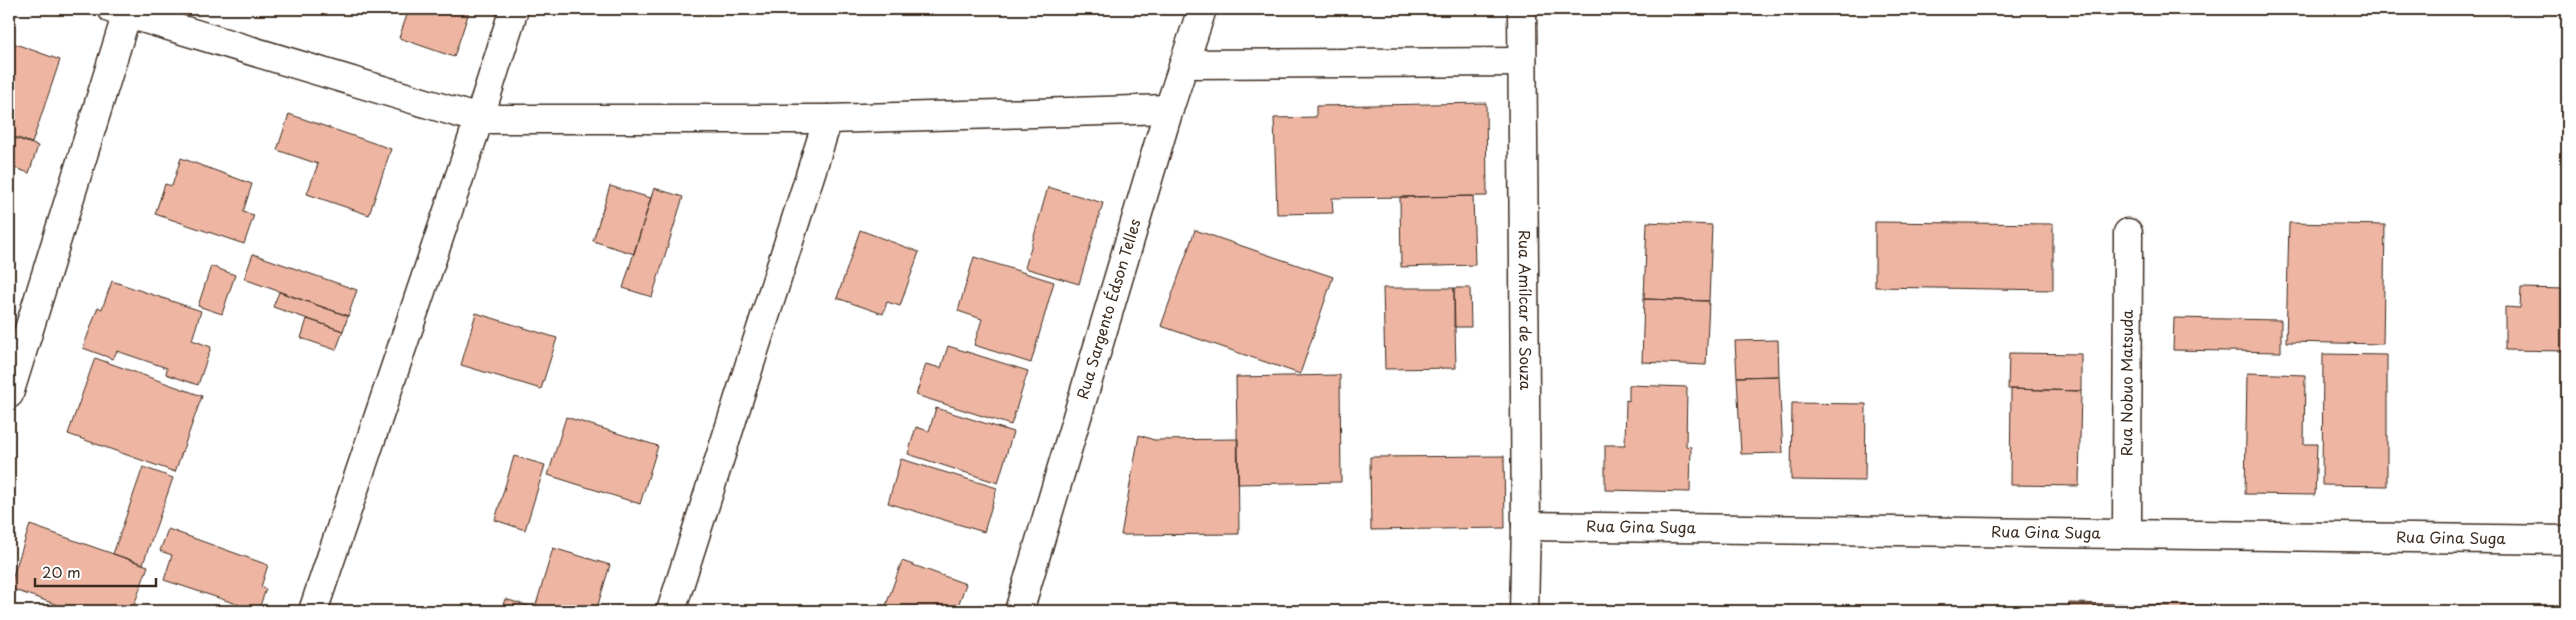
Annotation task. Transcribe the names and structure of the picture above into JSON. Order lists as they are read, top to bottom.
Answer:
{
  "streets": {
    "street": [
      "Rua Sargento Édson Telles",
      "Rua Amílcar de Souza",
      "Rua Nobuo Matsuda",
      "Rua Gina Suga"
    ]
  },
  "crossings": [
    ["Rua Amílcar de Souza", "Rua Gina Suga"],
    ["Rua Nobuo Matsuda", "Rua Gina Suga"]
  ],
  "scale_bar": "20 m"
}
